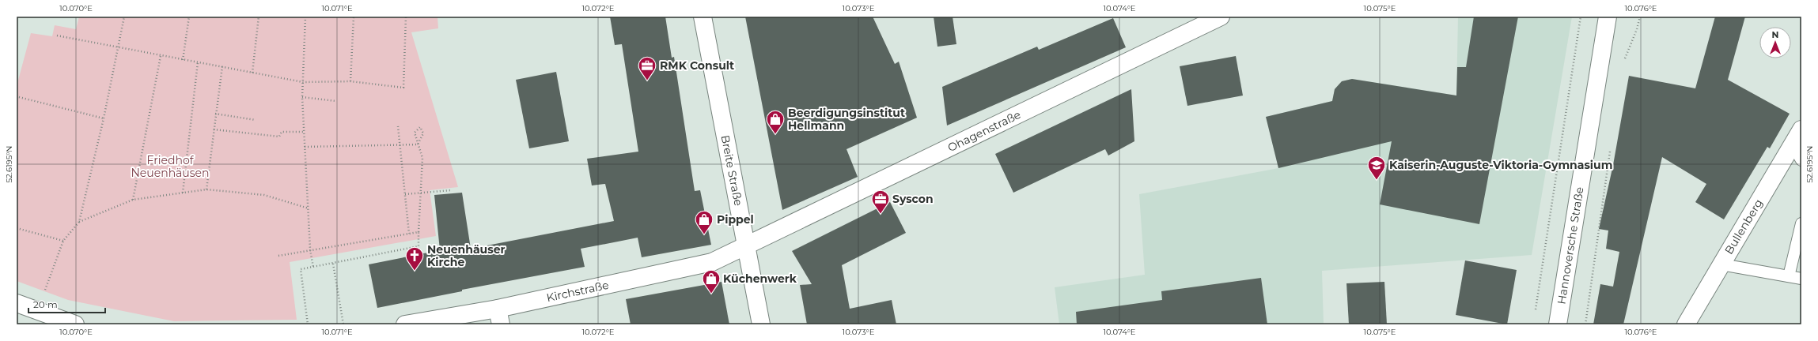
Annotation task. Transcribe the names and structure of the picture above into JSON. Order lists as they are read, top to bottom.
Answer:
{
  "streets": {
    "street": [
      "Ohagenstraße",
      "Breite Straße",
      "Bullenberg",
      "Hannoversche Straße",
      "Kirchstraße"
    ]
  },
  "crossings": [
    ["Ohagenstraße", "Breite Straße"],
    ["Ohagenstraße", "Kirchstraße"],
    ["Breite Straße", "Kirchstraße"]
  ],
  "parks": ["Friedhof Neuenhäusen"],
  "places": {
    "office": ["RMK Consult", "Syscon"],
    "shop": ["Beerdigungsinstitut Hellmann", "Pippel", "Küchenwerk"],
    "school or university": ["Kaiserin-Auguste-Viktoria-Gymnasium"],
    "church": ["Neuenhäuser Kirche"]
  },
  "scale_bar": "20 m",
  "north": "top",
  "coordinates": [
    "10.070°E",
    "10.071°E",
    "10.072°E",
    "10.073°E",
    "10.074°E",
    "10.075°E",
    "10.076°E",
    "52.6195°N"
  ]
}
